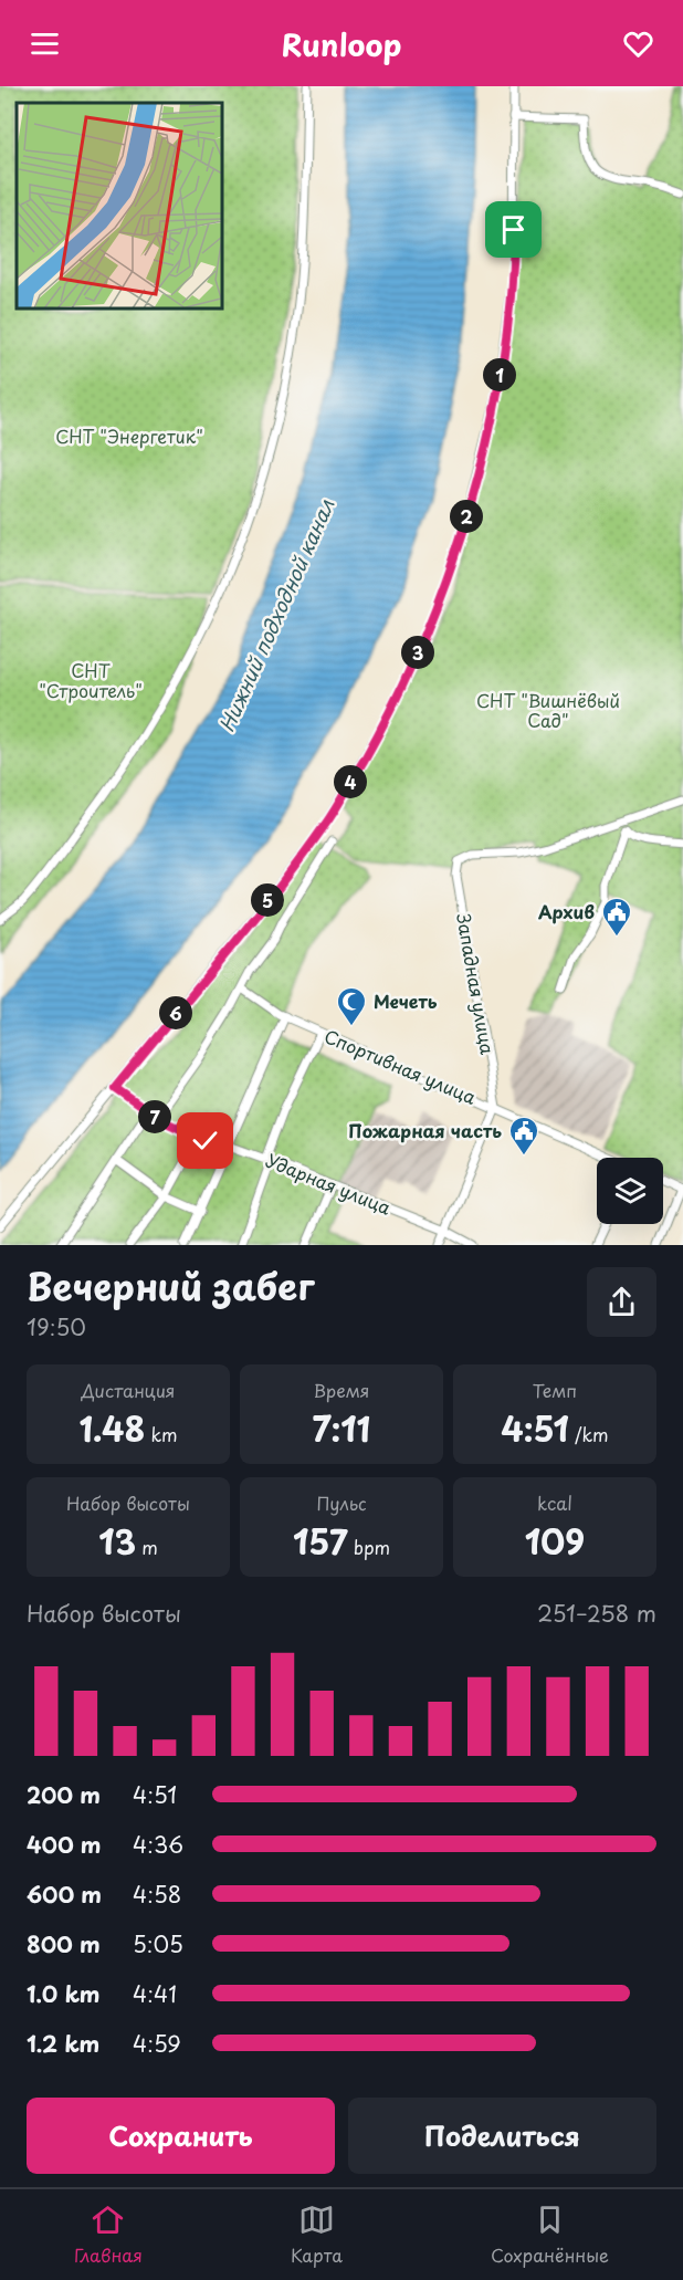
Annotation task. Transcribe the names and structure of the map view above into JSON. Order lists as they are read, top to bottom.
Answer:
{
  "streets": {
    "street": ["Западная улица", "Спортивная улица", "Ударная улица"]
  },
  "crossings": [
    ["Западная улица", "Спортивная улица"]
  ],
  "water": ["Нижний подходной канал"],
  "parks": ["СНТ \"Энергетик\"", "СНТ \"Строитель\"", "СНТ \"Вишнёвый Сад\""],
  "places": {
    "public building": ["Архив", "Пожарная часть"],
    "mosque": ["Мечеть"]
  },
  "page": {
    "header": "Runloop",
    "pins": [
      "1",
      "2",
      "3",
      "4",
      "5",
      "6",
      "7"
    ],
    "heading": ["Вечерний забег", "19:50"],
    "stats": [
      ["Дистанция", "1.48 km"],
      ["Время", "7:11"],
      ["Темп", "4:51 /km"],
      ["Набор высоты", "13 m"],
      ["Пульс", "157 bpm"],
      ["kcal", "109"]
    ],
    "chart": ["Набор высоты", "251–258 m"],
    "list": [
      {
        "name": "200 m",
        "note": "4:51"
      },
      {
        "name": "400 m",
        "note": "4:36"
      },
      {
        "name": "600 m",
        "note": "4:58"
      },
      {
        "name": "800 m",
        "note": "5:05"
      },
      {
        "name": "1.0 km",
        "note": "4:41"
      },
      {
        "name": "1.2 km",
        "note": "4:59"
      }
    ],
    "buttons": ["Сохранить", "Поделиться"],
    "tabs": ["Главная", "Карта", "Сохранённые"]
  }
}
